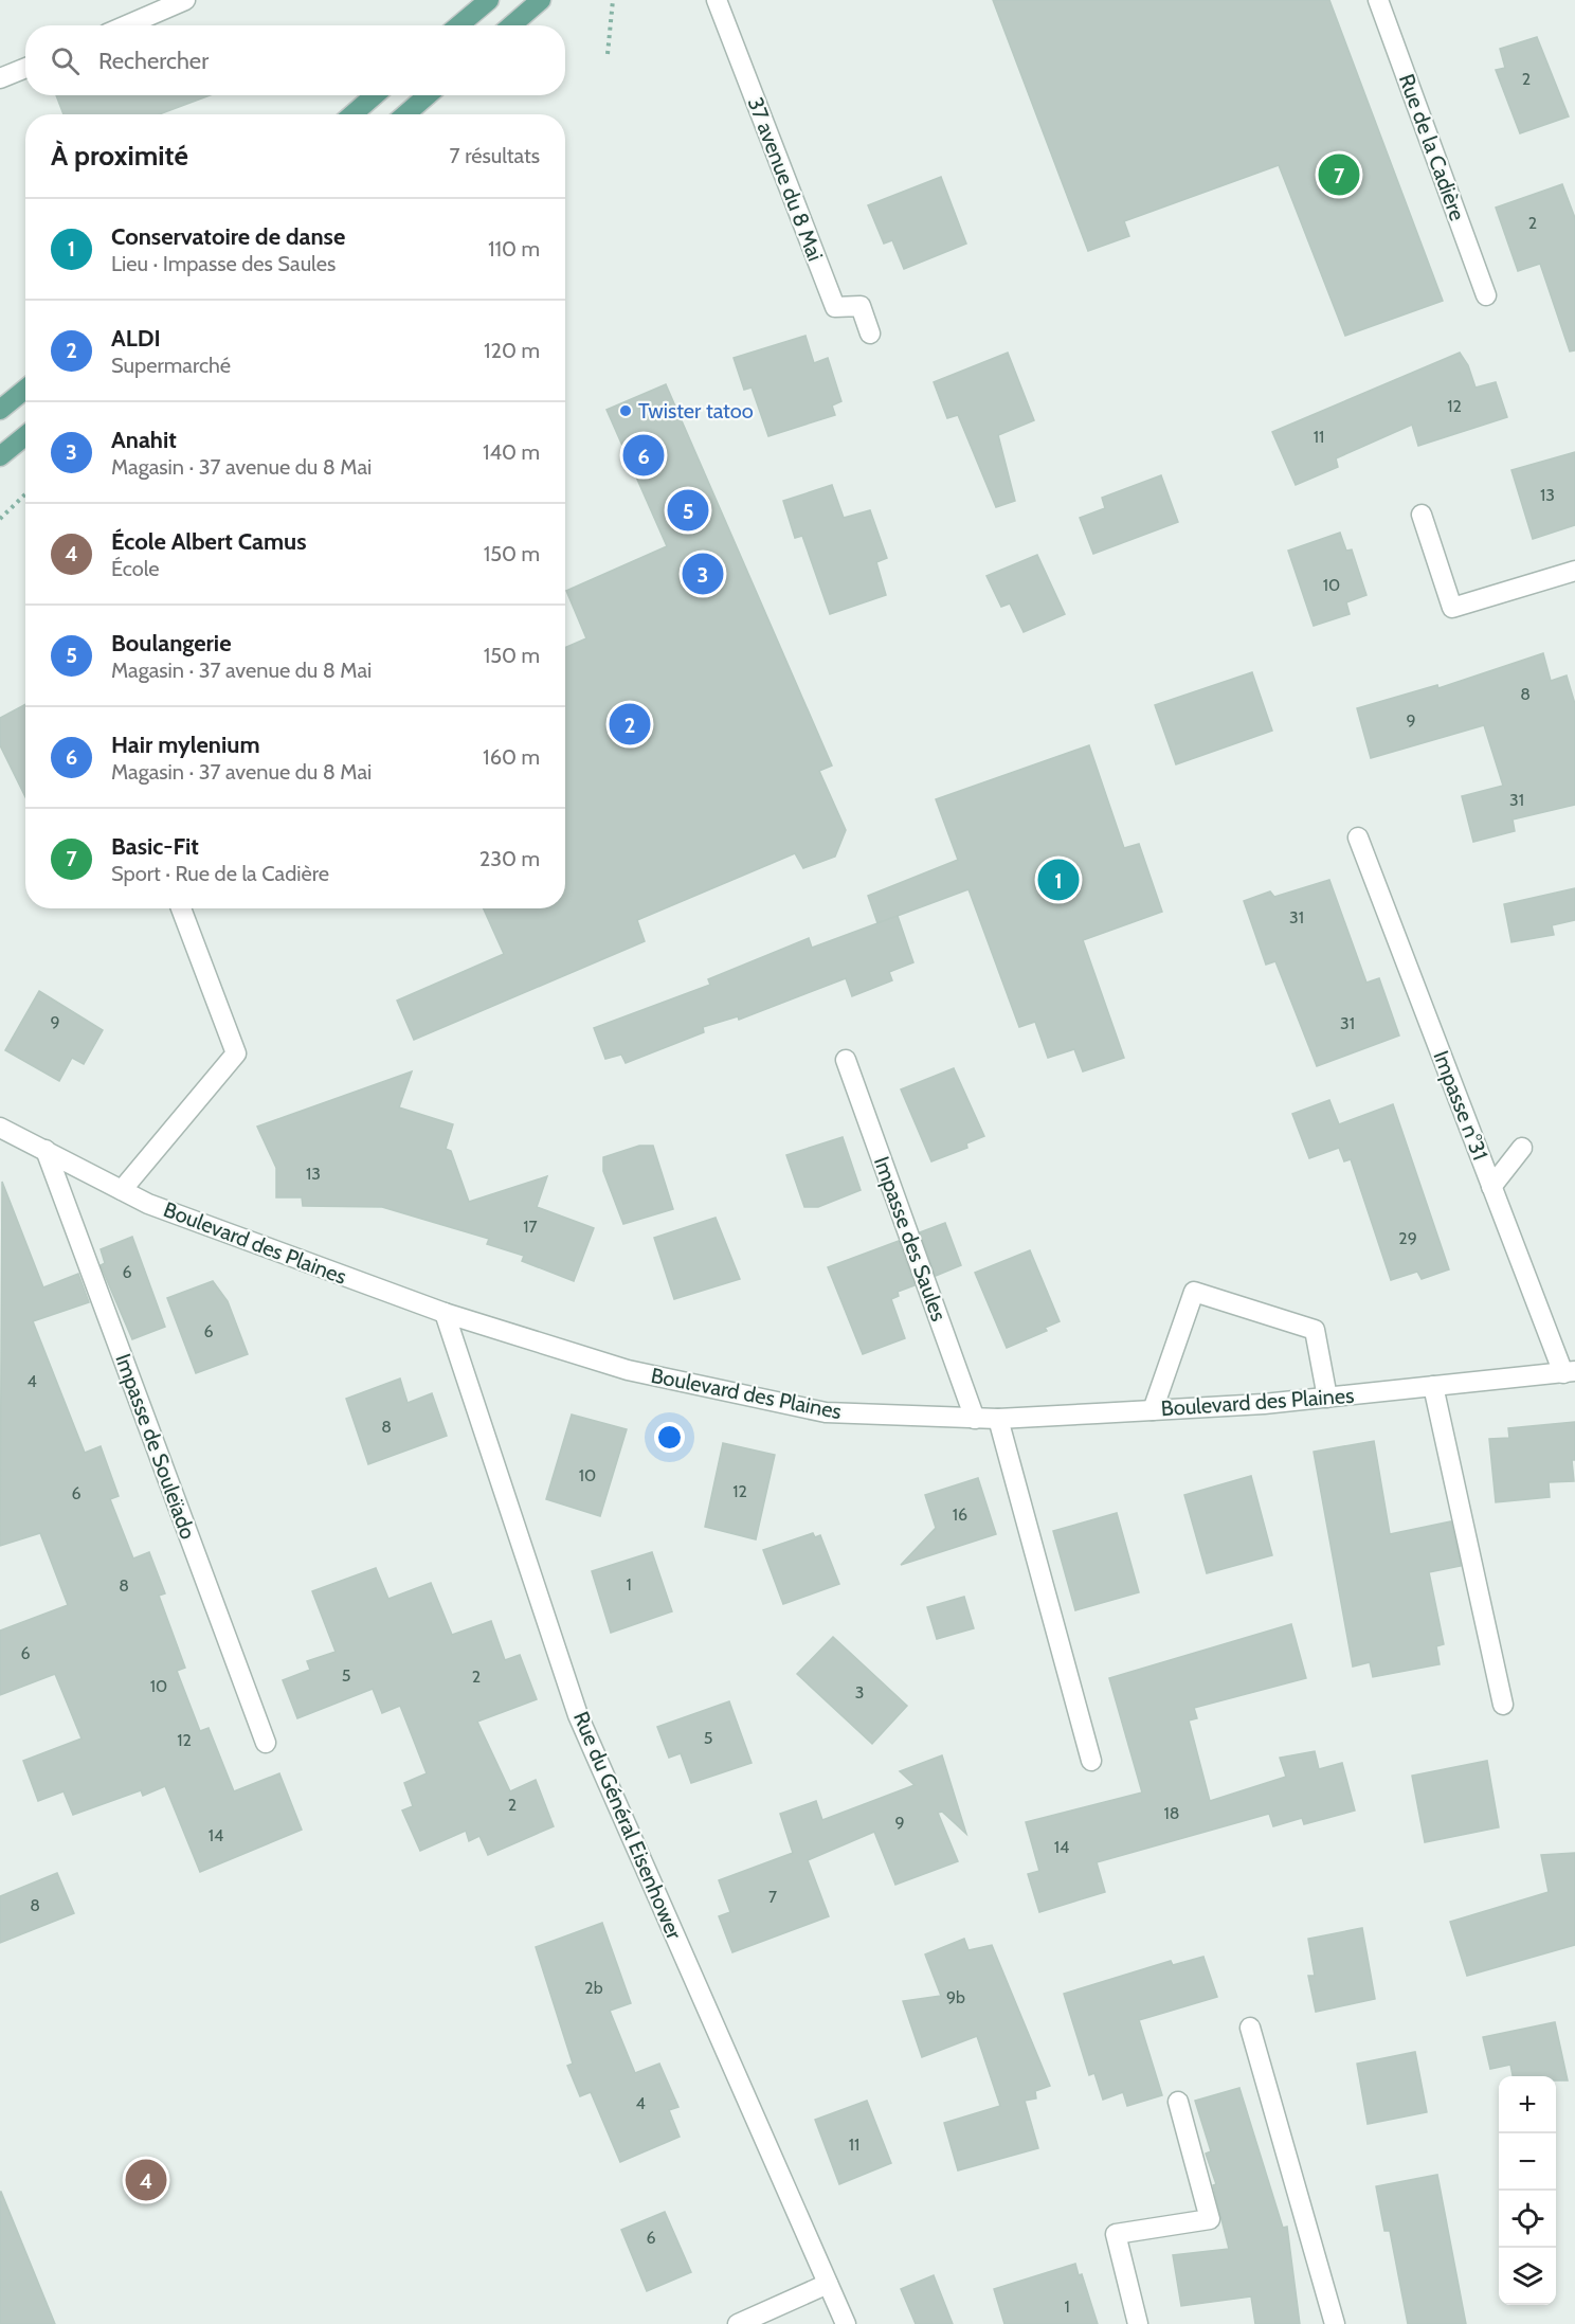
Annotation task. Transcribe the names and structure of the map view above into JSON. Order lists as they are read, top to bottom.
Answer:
{
  "streets": {
    "street": [
      "Rue de la Cadière",
      "37 avenue du 8 Mai",
      "Impasse n°31",
      "Impasse des Saules",
      "Boulevard des Plaines",
      "Impasse de Souleïado",
      "Rue du Général Eisenhower"
    ]
  },
  "crossings": [
    ["Impasse n°31", "Boulevard des Plaines"],
    ["Impasse des Saules", "Boulevard des Plaines"],
    ["Boulevard des Plaines", "Impasse de Souleïado"],
    ["Boulevard des Plaines", "Rue du Général Eisenhower"]
  ],
  "places": ["Twister tatoo"],
  "house_numbers": [
    "2",
    "2",
    "12",
    "11",
    "13",
    "10",
    "8",
    "9",
    "31",
    "31",
    "9",
    "31",
    "13",
    "17",
    "29",
    "6",
    "6",
    "4",
    "8",
    "10",
    "12",
    "6",
    "16",
    "1",
    "8",
    "6",
    "5",
    "2",
    "10",
    "3",
    "5",
    "12",
    "2",
    "18",
    "9",
    "14",
    "14",
    "7",
    "8",
    "2b",
    "9b",
    "4",
    "11",
    "6",
    "1"
  ],
  "page": {
    "search": "Rechercher",
    "heading": ["À proximité", "7 résultats"],
    "pins": [
      "7",
      "6",
      "5",
      "3",
      "2",
      "1",
      "4"
    ],
    "list": [
      {
        "mark": "1",
        "name": "Conservatoire de danse",
        "note": "Lieu · Impasse des Saules",
        "value": "110 m"
      },
      {
        "mark": "2",
        "name": "ALDI",
        "note": "Supermarché",
        "value": "120 m"
      },
      {
        "mark": "3",
        "name": "Anahit",
        "note": "Magasin · 37 avenue du 8 Mai",
        "value": "140 m"
      },
      {
        "mark": "4",
        "name": "École Albert Camus",
        "note": "École",
        "value": "150 m"
      },
      {
        "mark": "5",
        "name": "Boulangerie",
        "note": "Magasin · 37 avenue du 8 Mai",
        "value": "150 m"
      },
      {
        "mark": "6",
        "name": "Hair mylenium",
        "note": "Magasin · 37 avenue du 8 Mai",
        "value": "160 m"
      },
      {
        "mark": "7",
        "name": "Basic-Fit",
        "note": "Sport · Rue de la Cadière",
        "value": "230 m"
      }
    ],
    "map_buttons": ["+", "−"]
  }
}
